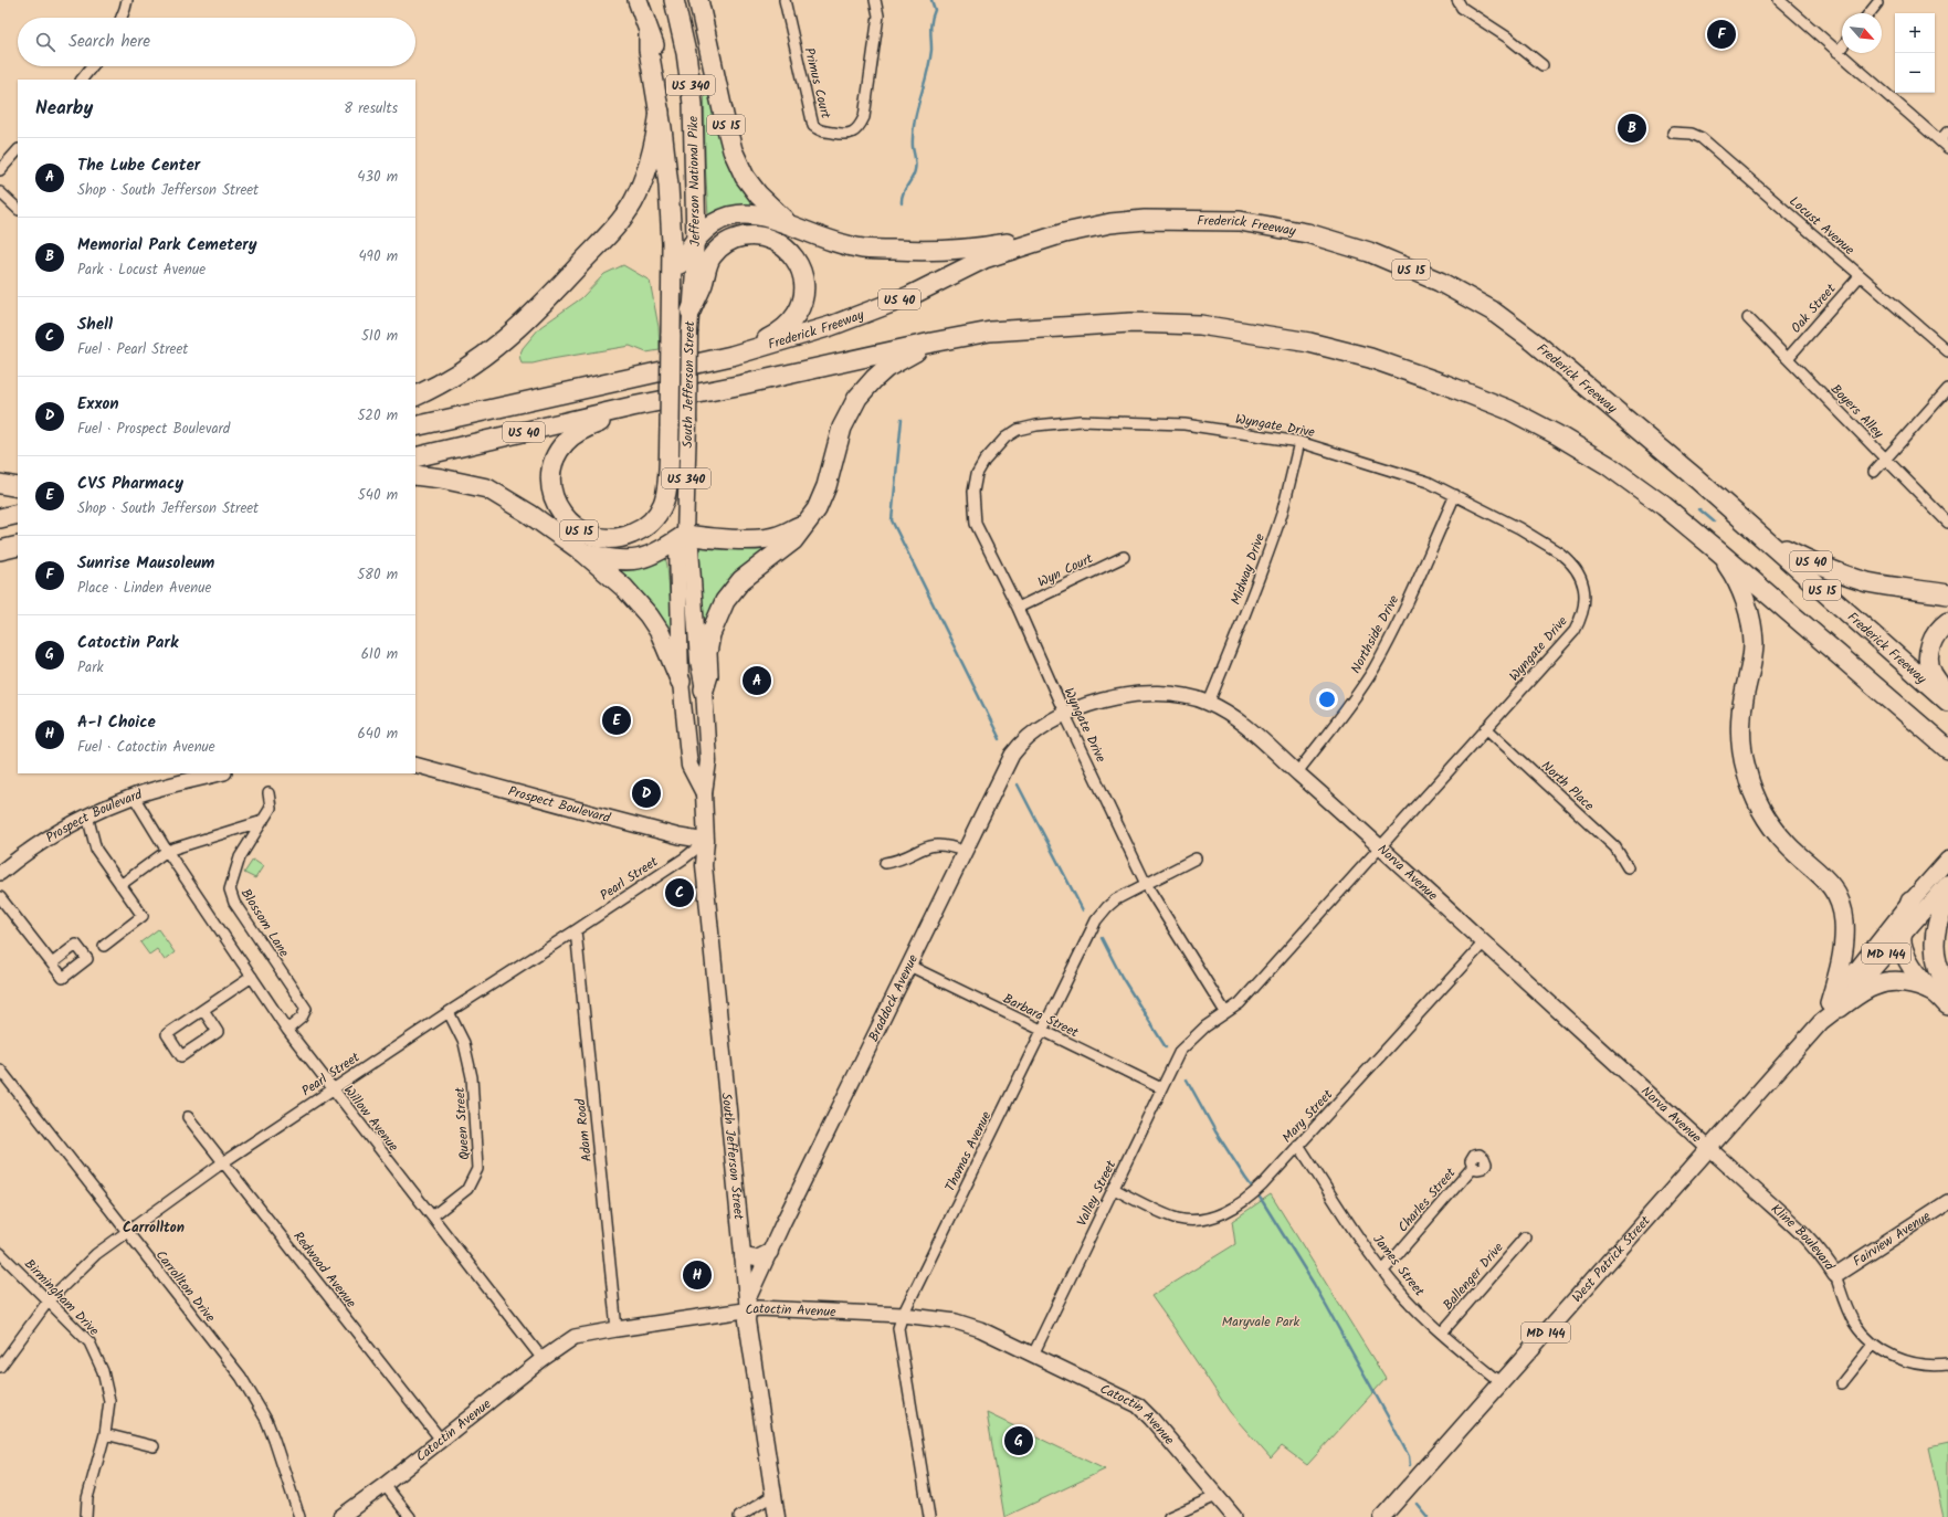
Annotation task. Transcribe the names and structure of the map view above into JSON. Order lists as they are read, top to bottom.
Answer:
{
  "streets": {
    "highway": [
      "US 340",
      "US 15",
      "Jefferson National Pike",
      "Frederick Freeway",
      "US 40"
    ],
    "main road": ["South Jefferson Street", "MD 144", "West Patrick Street"],
    "street": [
      "Primus Court",
      "Locust Avenue",
      "Oak Street",
      "Boyers Alley",
      "Wyngate Drive",
      "Midway Drive",
      "Wyn Court",
      "Northside Drive",
      "North Place",
      "Prospect Boulevard",
      "Norva Avenue",
      "Pearl Street",
      "Blossom Lane",
      "Braddock Avenue",
      "Barbara Street",
      "Mary Street",
      "Willow Avenue",
      "Queen Street",
      "Adam Road",
      "Thomas Avenue",
      "Valley Street",
      "Charles Street",
      "Kline Boulevard",
      "Fairview Avenue",
      "James Street",
      "Redwood Avenue",
      "Ballenger Drive",
      "Carrollton Drive",
      "Birmingham Drive",
      "Catoctin Avenue"
    ]
  },
  "crossings": [
    ["US 15", "Jefferson National Pike"],
    ["US 15", "Frederick Freeway"],
    ["US 15", "US 40"],
    ["Jefferson National Pike", "South Jefferson Street"],
    ["Frederick Freeway", "US 40"],
    ["Locust Avenue", "Oak Street"],
    ["Oak Street", "Boyers Alley"],
    ["South Jefferson Street", "Prospect Boulevard"],
    ["South Jefferson Street", "Pearl Street"],
    ["South Jefferson Street", "Braddock Avenue"],
    ["South Jefferson Street", "Catoctin Avenue"],
    ["Wyngate Drive", "Midway Drive"],
    ["Wyngate Drive", "Wyn Court"],
    ["Wyngate Drive", "Northside Drive"],
    ["Wyngate Drive", "North Place"],
    ["Wyngate Drive", "Norva Avenue"],
    ["Wyngate Drive", "Braddock Avenue"],
    ["Wyngate Drive", "Thomas Avenue"],
    ["Wyngate Drive", "Valley Street"],
    ["Midway Drive", "Norva Avenue"],
    ["Northside Drive", "Norva Avenue"],
    ["Prospect Boulevard", "Pearl Street"],
    ["Prospect Boulevard", "Willow Avenue"],
    ["Norva Avenue", "Braddock Avenue"],
    ["Norva Avenue", "Mary Street"],
    ["Norva Avenue", "Kline Boulevard"],
    ["Norva Avenue", "West Patrick Street"],
    ["Pearl Street", "Willow Avenue"],
    ["Pearl Street", "Queen Street"],
    ["Pearl Street", "Adam Road"],
    ["Pearl Street", "Redwood Avenue"],
    ["Pearl Street", "Carrollton Drive"],
    ["Pearl Street", "Birmingham Drive"],
    ["Blossom Lane", "Willow Avenue"],
    ["Braddock Avenue", "Barbara Street"],
    ["Braddock Avenue", "Catoctin Avenue"],
    ["Barbara Street", "Thomas Avenue"],
    ["Barbara Street", "Valley Street"],
    ["Mary Street", "Valley Street"],
    ["Mary Street", "James Street"],
    ["Willow Avenue", "Queen Street"],
    ["Willow Avenue", "Catoctin Avenue"],
    ["Adam Road", "Catoctin Avenue"],
    ["Thomas Avenue", "Catoctin Avenue"],
    ["Valley Street", "Catoctin Avenue"],
    ["Charles Street", "James Street"],
    ["Kline Boulevard", "Fairview Avenue"],
    ["Kline Boulevard", "West Patrick Street"],
    ["West Patrick Street", "James Street"],
    ["James Street", "Ballenger Drive"],
    ["Redwood Avenue", "Catoctin Avenue"]
  ],
  "districts": ["Carrollton"],
  "parks": ["Maryvale Park"],
  "north": "bottom right",
  "page": {
    "map_buttons": ["+", "−"],
    "pins": [
      "F",
      "B",
      "A",
      "E",
      "D",
      "C",
      "H",
      "G"
    ],
    "search": "Search here",
    "heading": ["Nearby", "8 results"],
    "list": [
      {
        "mark": "A",
        "name": "The Lube Center",
        "note": "Shop · South Jefferson Street",
        "value": "430 m"
      },
      {
        "mark": "B",
        "name": "Memorial Park Cemetery",
        "note": "Park · Locust Avenue",
        "value": "490 m"
      },
      {
        "mark": "C",
        "name": "Shell",
        "note": "Fuel · Pearl Street",
        "value": "510 m"
      },
      {
        "mark": "D",
        "name": "Exxon",
        "note": "Fuel · Prospect Boulevard",
        "value": "520 m"
      },
      {
        "mark": "E",
        "name": "CVS Pharmacy",
        "note": "Shop · South Jefferson Street",
        "value": "540 m"
      },
      {
        "mark": "F",
        "name": "Sunrise Mausoleum",
        "note": "Place · Linden Avenue",
        "value": "580 m"
      },
      {
        "mark": "G",
        "name": "Catoctin Park",
        "note": "Park",
        "value": "610 m"
      },
      {
        "mark": "H",
        "name": "A-1 Choice",
        "note": "Fuel · Catoctin Avenue",
        "value": "640 m"
      }
    ]
  }
}
